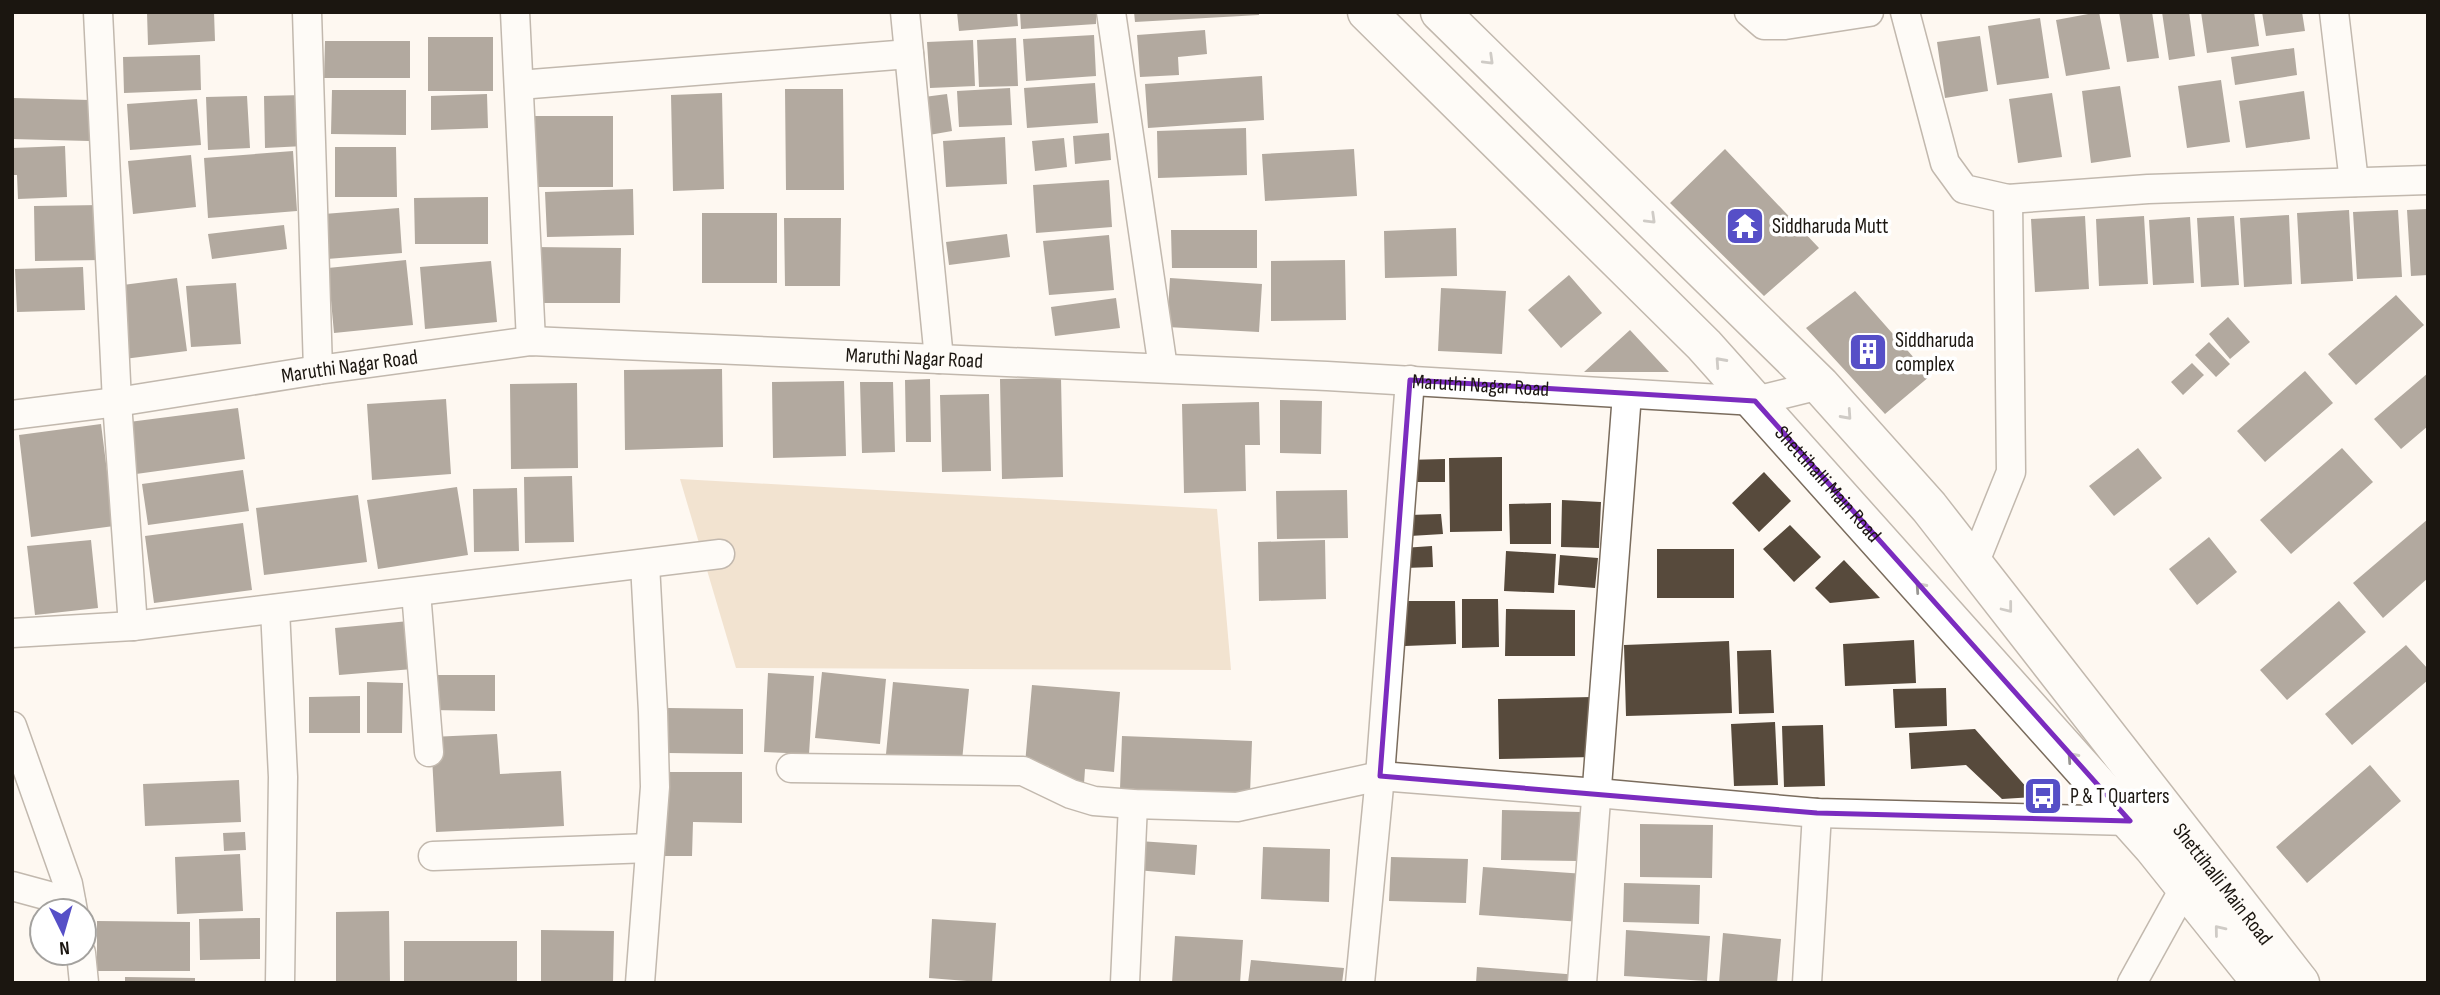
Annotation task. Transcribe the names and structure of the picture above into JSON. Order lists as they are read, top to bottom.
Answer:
{
  "streets": {
    "main road": ["Shettihalli Main Road"],
    "street": ["Maruthi Nagar Road"]
  },
  "crossings": [
    ["Maruthi Nagar Road", "Shettihalli Main Road"]
  ],
  "places": {
    "temple": ["Siddharuda Mutt"],
    "building": ["Siddharuda complex"],
    "bus stop": ["P & T Quarters"]
  },
  "north": "bottom"
}
